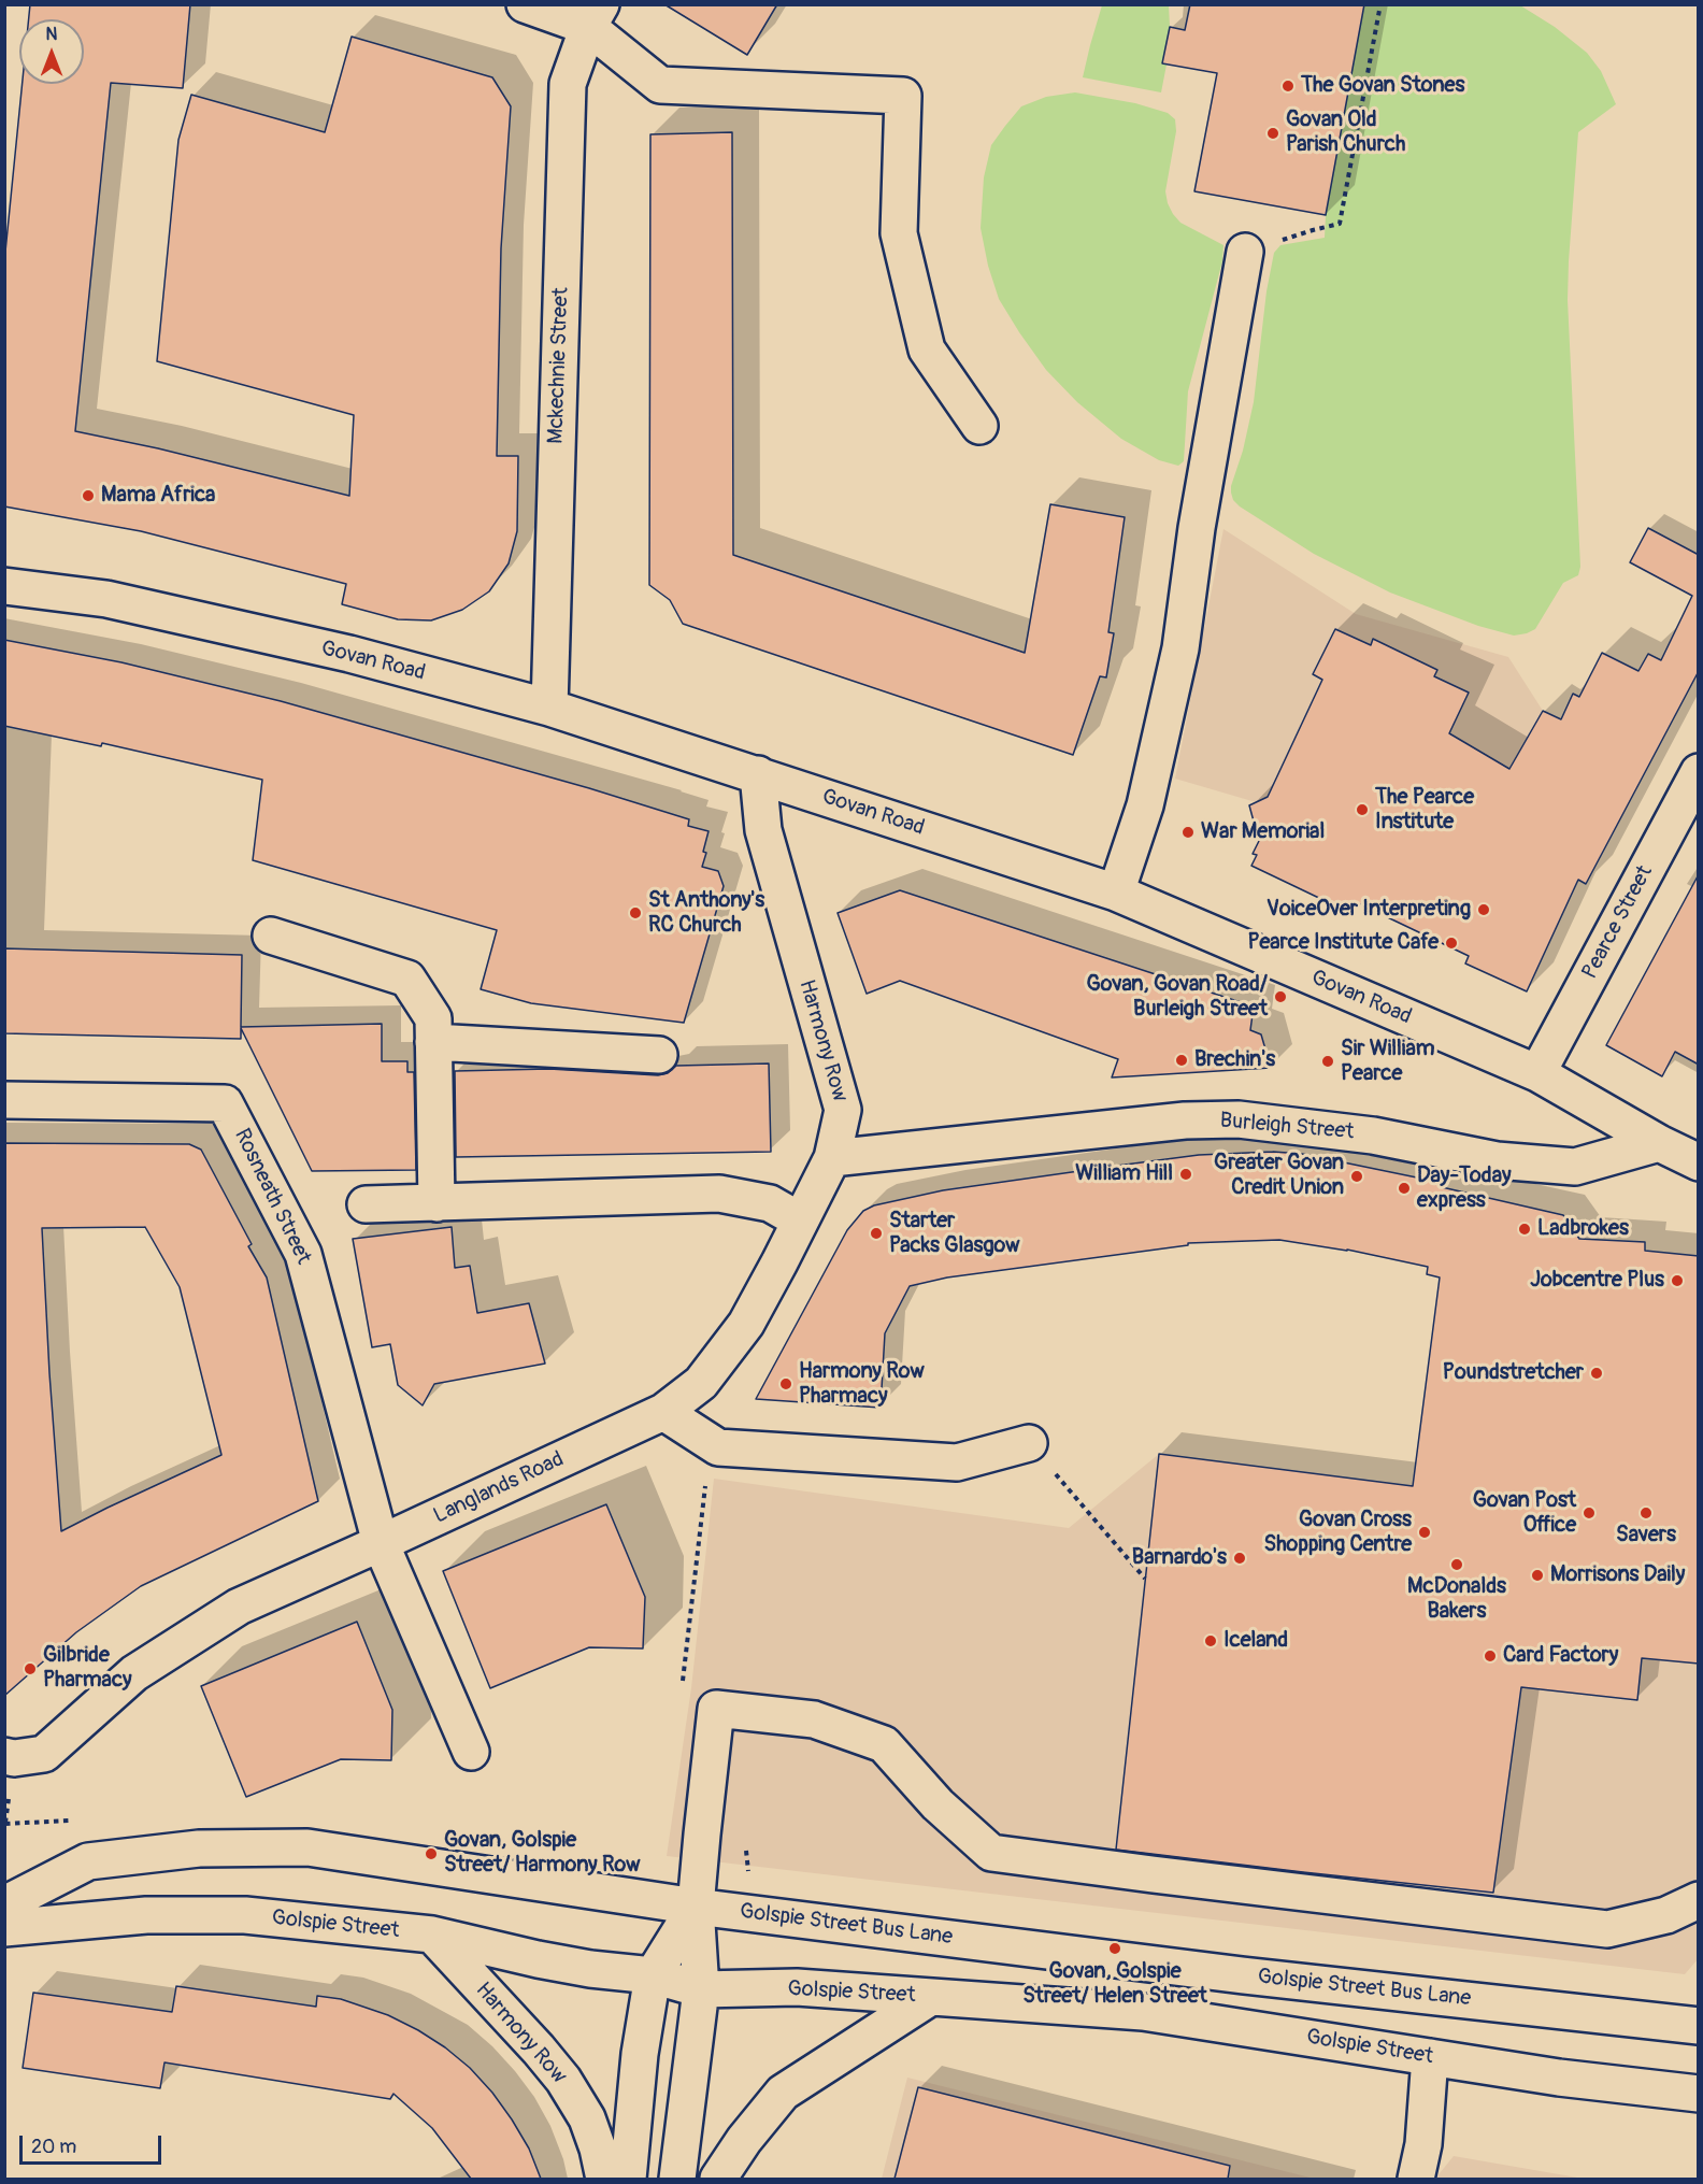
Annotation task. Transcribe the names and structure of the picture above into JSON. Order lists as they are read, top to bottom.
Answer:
{
  "streets": {
    "street": [
      "Mckechnie Street",
      "Govan Road",
      "Pearce Street",
      "Harmony Row",
      "Burleigh Street",
      "Rosneath Street",
      "Langlands Road",
      "Golspie Street",
      "Golspie Street Bus Lane"
    ]
  },
  "crossings": [
    ["Mckechnie Street", "Govan Road"],
    ["Govan Road", "Pearce Street"],
    ["Govan Road", "Harmony Row"],
    ["Govan Road", "Burleigh Street"],
    ["Harmony Row", "Burleigh Street"],
    ["Harmony Row", "Langlands Road"],
    ["Harmony Row", "Golspie Street"],
    ["Rosneath Street", "Langlands Road"]
  ],
  "places": [
    "The Govan Stones",
    "Govan Old Parish Church",
    "Mama Africa",
    "The Pearce Institute",
    "War Memorial",
    "VoiceOver Interpreting",
    "St Anthony's RC Church",
    "Pearce Institute Cafe",
    "Govan, Govan Road/ Burleigh Street",
    "Brechin's",
    "Sir William Pearce",
    "William Hill",
    "Greater Govan Credit Union",
    "Day-Today express",
    "Ladbrokes",
    "Starter Packs Glasgow",
    "Jobcentre Plus",
    "Poundstretcher",
    "Harmony Row Pharmacy",
    "Govan Post Office",
    "Savers",
    "Govan Cross Shopping Centre",
    "Barnardo's",
    "McDonalds Bakers",
    "Morrisons Daily",
    "Iceland",
    "Card Factory",
    "Gilbride Pharmacy",
    "Govan, Golspie Street/ Harmony Row",
    "Govan, Golspie Street/ Helen Street"
  ],
  "scale_bar": "20 m",
  "north": "top"
}
